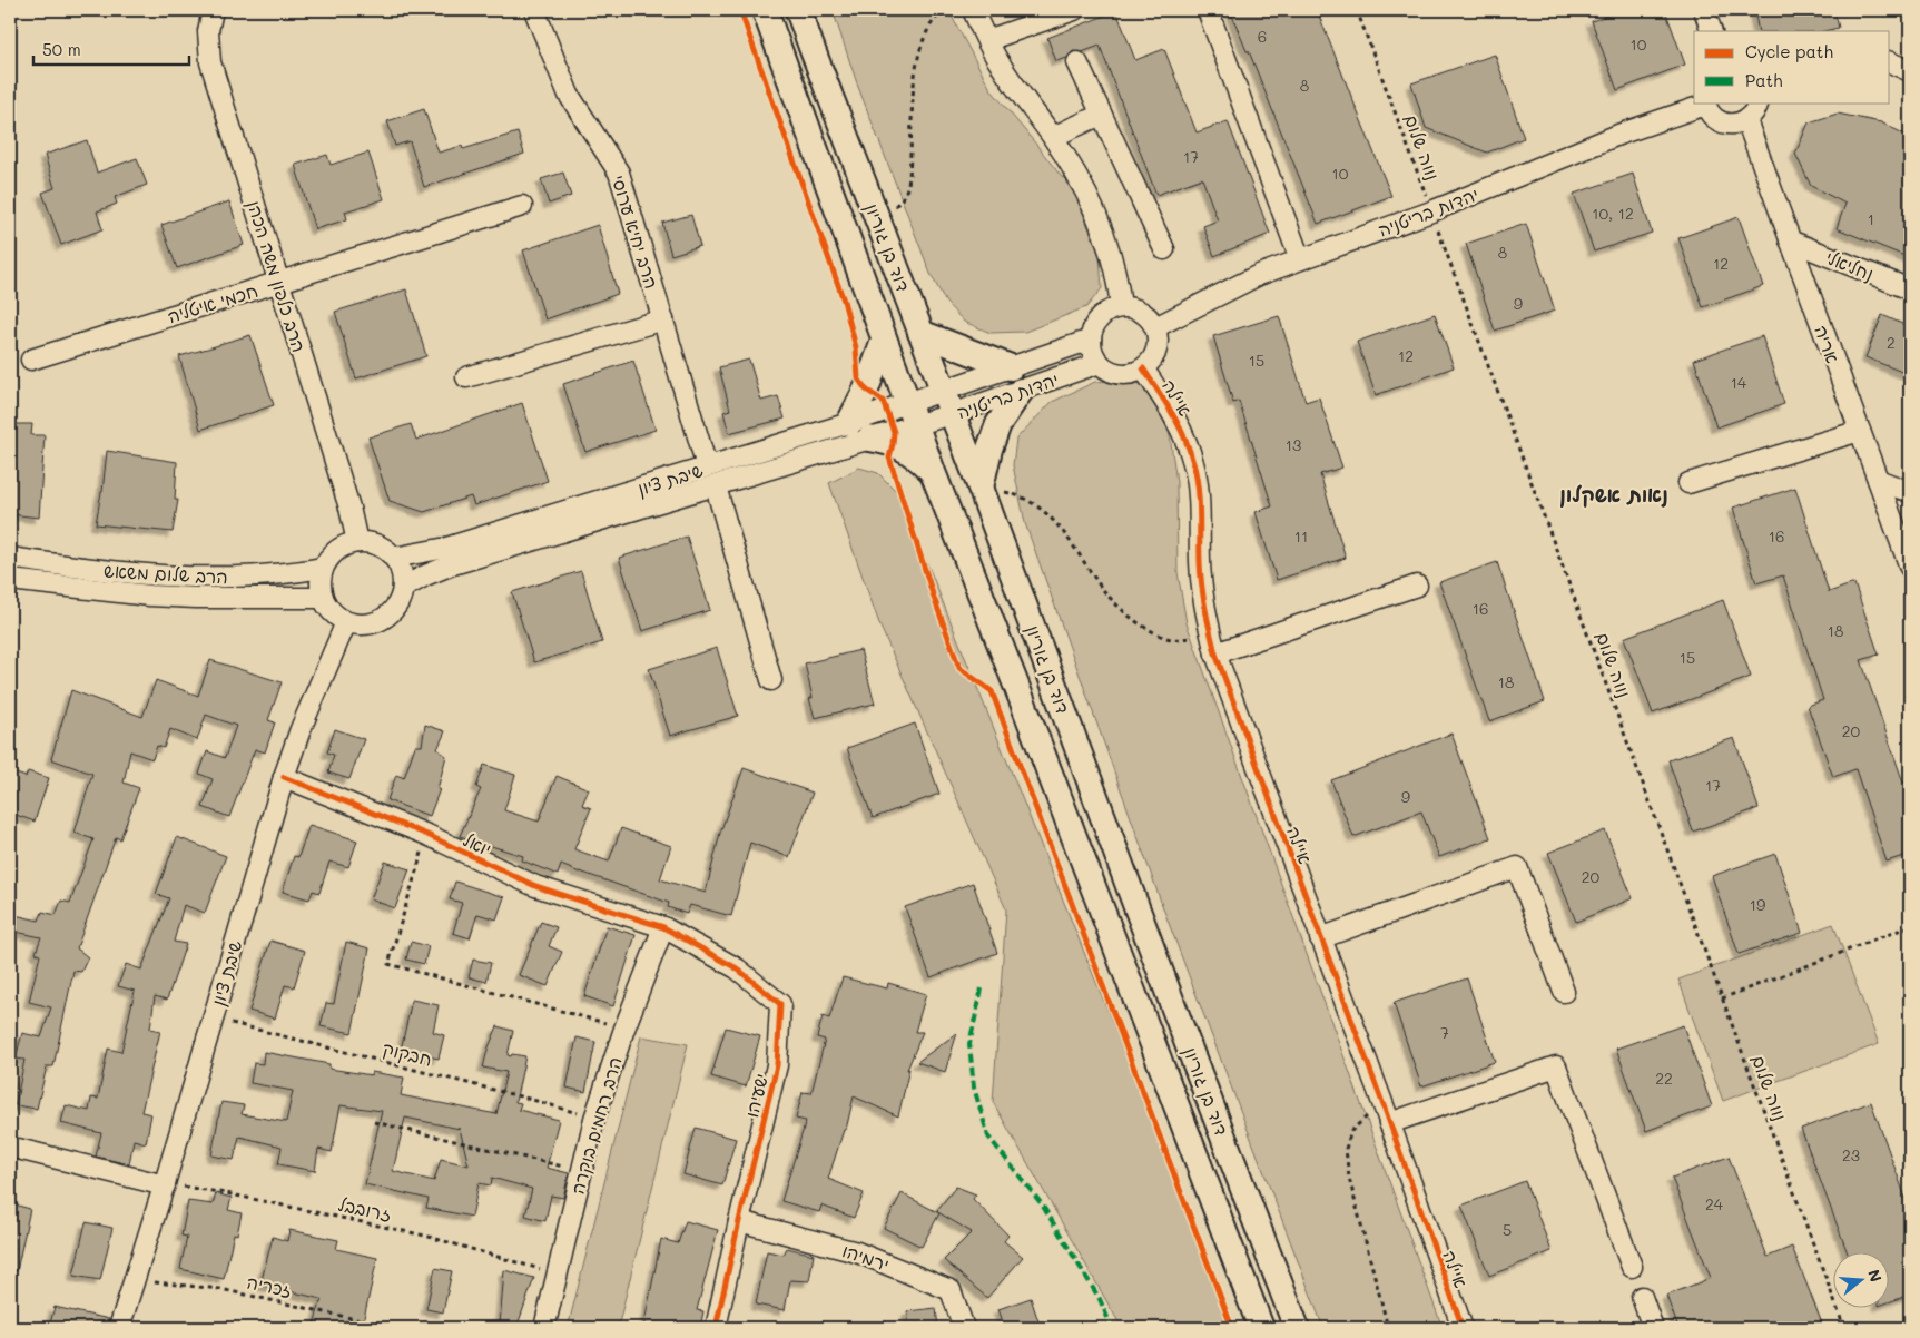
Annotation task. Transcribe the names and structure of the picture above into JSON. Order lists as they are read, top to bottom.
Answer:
{
  "streets": {
    "main road": ["דוד בן גוריון"],
    "street": [
      "יהדות בריטניה",
      "הרב יחיא ערוסי",
      "נחליאלי",
      "הרב כלפון משה הכהן",
      "חכמי איטליה",
      "אריה",
      "איילה",
      "שיבת ציון",
      "הרב שלום משאש",
      "יואל",
      "ישעיהו",
      "הרב רחמים בוקרה",
      "ירמיהו"
    ],
    "path": [
      "נווה שלום",
      "חבקוק",
      "זרובבל",
      "זכריה"
    ]
  },
  "crossings": [
    ["נווה שלום", "יהדות בריטניה"],
    ["יהדות בריטניה", "דוד בן גוריון"],
    ["יהדות בריטניה", "איילה"],
    ["יהדות בריטניה", "שיבת ציון"],
    ["הרב יחיא ערוסי", "שיבת ציון"],
    ["דוד בן גוריון", "שיבת ציון"],
    ["נחליאלי", "אריה"],
    ["הרב כלפון משה הכהן", "חכמי איטליה"],
    ["הרב כלפון משה הכהן", "שיבת ציון"],
    ["הרב כלפון משה הכהן", "הרב שלום משאש"],
    ["שיבת ציון", "הרב שלום משאש"],
    ["שיבת ציון", "יואל"],
    ["שיבת ציון", "חבקוק"],
    ["שיבת ציון", "זרובבל"],
    ["שיבת ציון", "זכריה"],
    ["יואל", "ישעיהו"],
    ["יואל", "הרב רחמים בוקרה"],
    ["חבקוק", "הרב רחמים בוקרה"],
    ["ישעיהו", "הרב רחמים בוקרה"],
    ["ישעיהו", "ירמיהו"],
    ["הרב רחמים בוקרה", "זרובבל"]
  ],
  "districts": ["נאות אשקלון"],
  "house_numbers": [
    "6",
    "10",
    "8",
    "17",
    "10",
    "10, 12",
    "1",
    "8",
    "12",
    "9",
    "2",
    "12",
    "15",
    "14",
    "13",
    "11",
    "16",
    "16",
    "18",
    "15",
    "18",
    "20",
    "17",
    "9",
    "20",
    "19",
    "7",
    "22",
    "23",
    "24",
    "5"
  ],
  "legend": ["Cycle path", "Path"],
  "scale_bar": "50 m",
  "north": "right"
}
